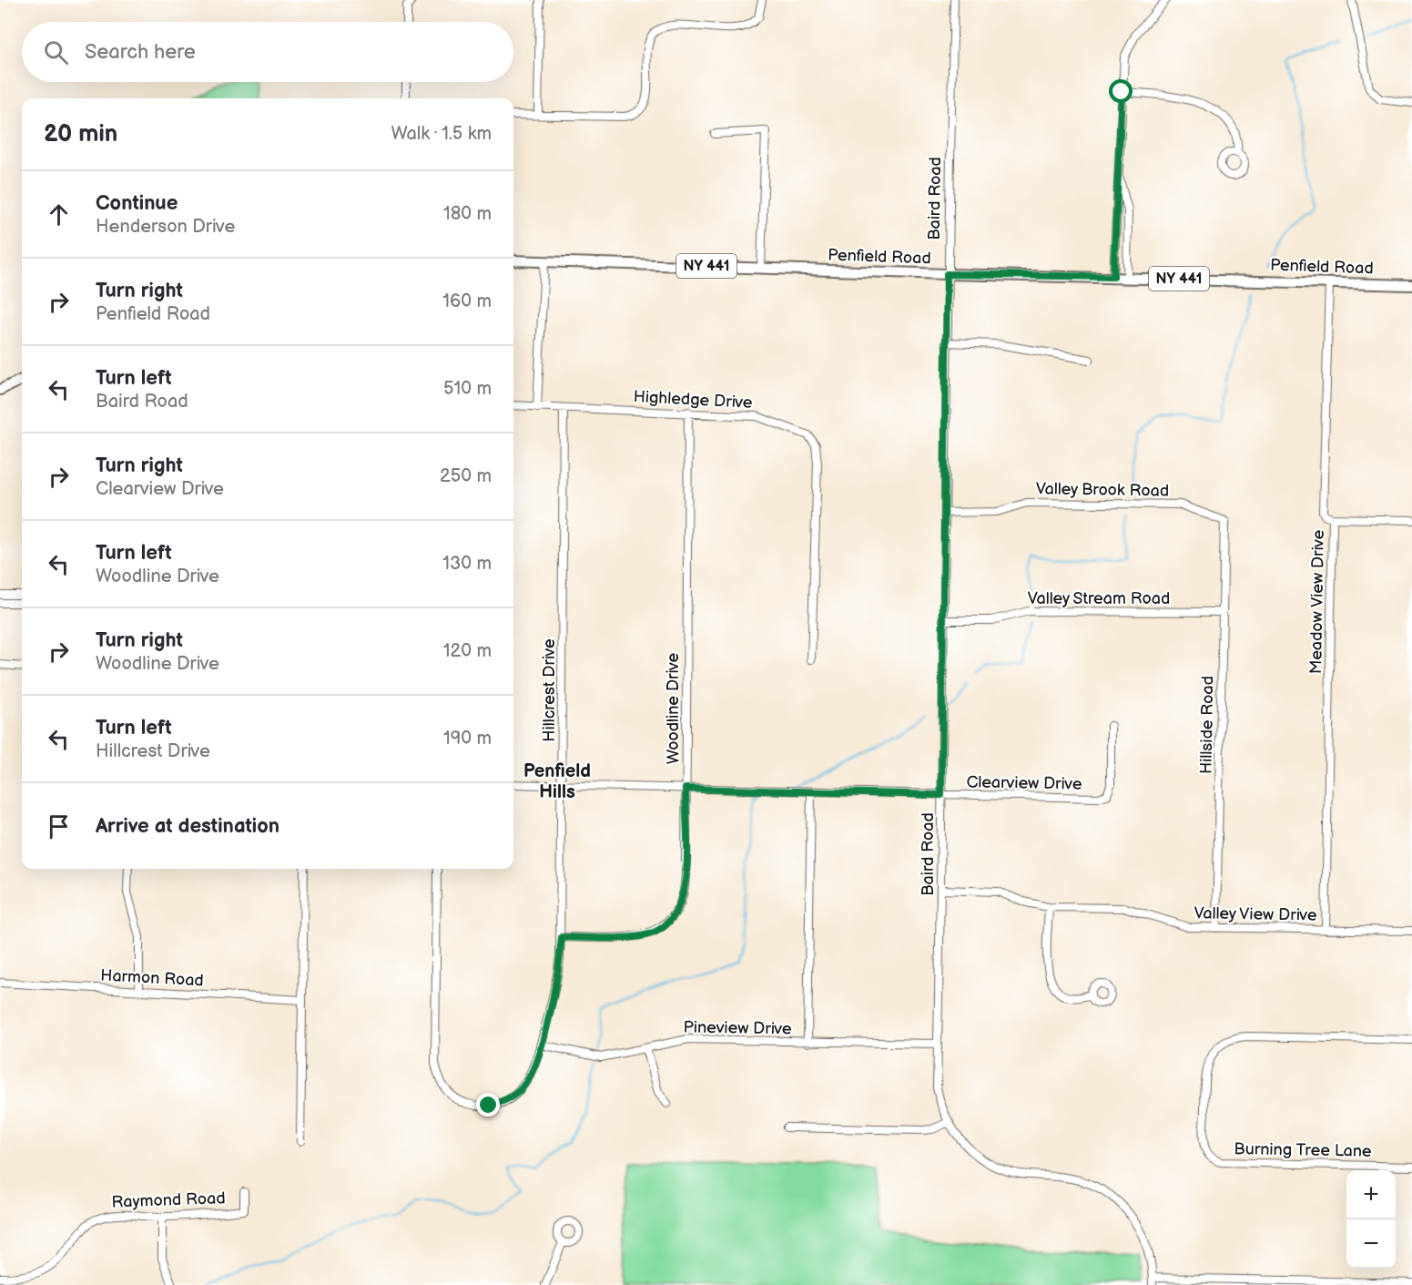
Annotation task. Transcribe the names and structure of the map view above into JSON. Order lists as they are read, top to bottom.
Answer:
{
  "streets": {
    "main road": ["Penfield Road", "NY 441"],
    "street": [
      "Baird Road",
      "Highledge Drive",
      "Valley Brook Road",
      "Valley Stream Road",
      "Meadow View Drive",
      "Hillcrest Drive",
      "Woodline Drive",
      "Hillside Road",
      "Clearview Drive",
      "Valley View Drive",
      "Harmon Road",
      "Pineview Drive",
      "Burning Tree Lane",
      "Raymond Road"
    ]
  },
  "crossings": [
    ["Baird Road", "Penfield Road"],
    ["Baird Road", "Valley Brook Road"],
    ["Baird Road", "Valley Stream Road"],
    ["Baird Road", "Clearview Drive"],
    ["Baird Road", "Valley View Drive"],
    ["Baird Road", "Pineview Drive"],
    ["Penfield Road", "Meadow View Drive"],
    ["Highledge Drive", "Hillcrest Drive"],
    ["Highledge Drive", "Woodline Drive"],
    ["Valley Brook Road", "Hillside Road"],
    ["Valley Stream Road", "Hillside Road"],
    ["Meadow View Drive", "Valley View Drive"],
    ["Hillcrest Drive", "Woodline Drive"],
    ["Hillcrest Drive", "Clearview Drive"],
    ["Hillcrest Drive", "Pineview Drive"],
    ["Woodline Drive", "Clearview Drive"],
    ["Hillside Road", "Valley View Drive"]
  ],
  "districts": ["Penfield Hills"],
  "page": {
    "search": "Search here",
    "heading": ["20 min", "Walk · 1.5 km"],
    "list": [
      ["Continue", "Henderson Drive", "180 m"],
      ["Turn right", "Penfield Road", "160 m"],
      ["Turn left", "Baird Road", "510 m"],
      ["Turn right", "Clearview Drive", "250 m"],
      ["Turn left", "Woodline Drive", "130 m"],
      ["Turn right", "Woodline Drive", "120 m"],
      ["Turn left", "Hillcrest Drive", "190 m"],
      "Arrive at destination"
    ],
    "map_buttons": ["+", "−"]
  }
}
